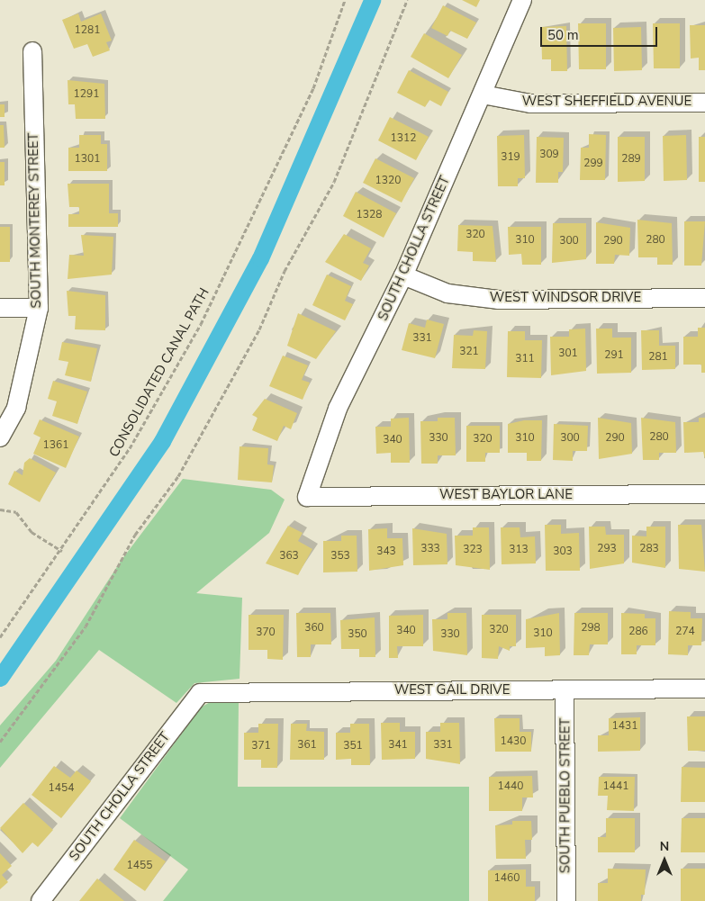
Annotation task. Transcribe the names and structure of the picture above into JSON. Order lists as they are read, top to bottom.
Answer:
{
  "streets": {
    "street": [
      "WEST SHEFFIELD AVENUE",
      "SOUTH MONTEREY STREET",
      "SOUTH CHOLLA STREET",
      "WEST WINDSOR DRIVE",
      "WEST BAYLOR LANE",
      "WEST GAIL DRIVE",
      "SOUTH PUEBLO STREET"
    ],
    "path": ["CONSOLIDATED CANAL PATH"]
  },
  "crossings": [
    ["WEST SHEFFIELD AVENUE", "SOUTH CHOLLA STREET"],
    ["SOUTH CHOLLA STREET", "WEST WINDSOR DRIVE"],
    ["SOUTH CHOLLA STREET", "WEST BAYLOR LANE"],
    ["SOUTH CHOLLA STREET", "WEST GAIL DRIVE"],
    ["WEST GAIL DRIVE", "SOUTH PUEBLO STREET"]
  ],
  "house_numbers": [
    "1281",
    "1291",
    "1312",
    "309",
    "319",
    "1301",
    "289",
    "299",
    "1320",
    "1328",
    "320",
    "310",
    "280",
    "300",
    "290",
    "331",
    "321",
    "301",
    "291",
    "281",
    "311",
    "280",
    "330",
    "310",
    "300",
    "290",
    "320",
    "340",
    "1361",
    "333",
    "293",
    "283",
    "323",
    "313",
    "343",
    "303",
    "363",
    "353",
    "360",
    "298",
    "320",
    "340",
    "286",
    "274",
    "370",
    "310",
    "350",
    "330",
    "1431",
    "1430",
    "361",
    "341",
    "331",
    "371",
    "351",
    "1440",
    "1441",
    "1454",
    "1455",
    "1460"
  ],
  "scale_bar": "50 m",
  "north": "top"
}
